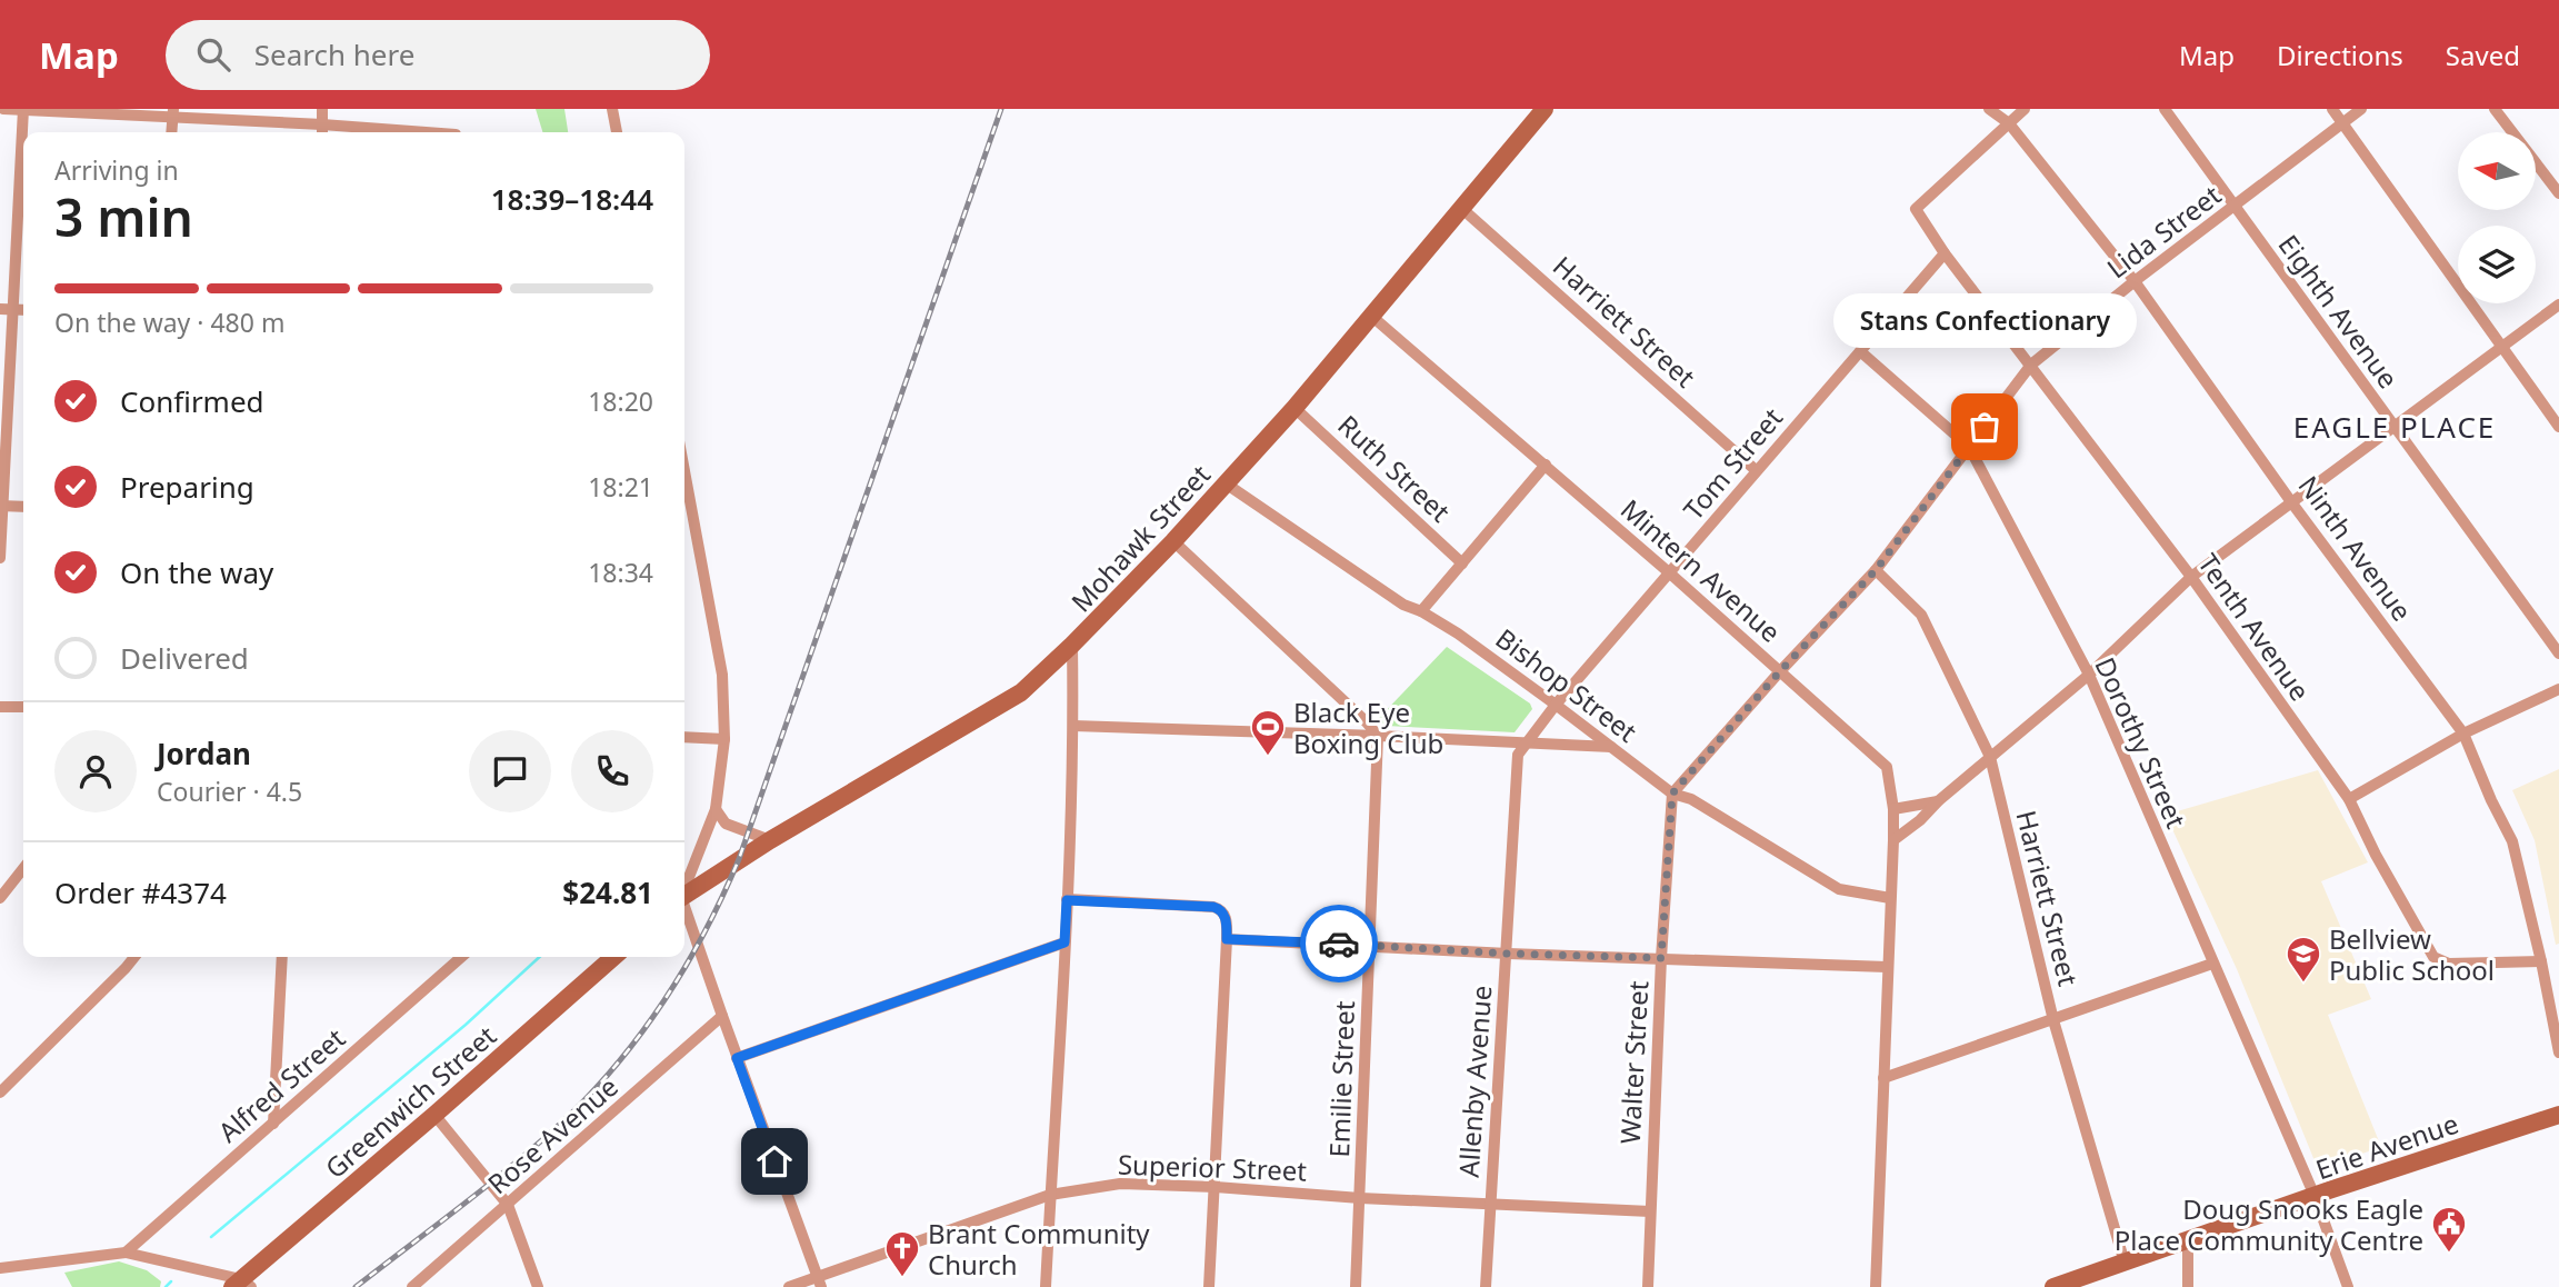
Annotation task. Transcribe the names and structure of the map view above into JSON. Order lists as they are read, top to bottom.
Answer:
{
  "streets": {
    "street": [
      "Lida Street",
      "Eighth Avenue",
      "Harriett Street",
      "Tom Street",
      "Ruth Street",
      "Mohawk Street",
      "Ninth Avenue",
      "Mintern Avenue",
      "Tenth Avenue",
      "Bishop Street",
      "Dorothy Street",
      "Walter Street",
      "Emilie Street",
      "Allenby Avenue",
      "Alfred Street",
      "Greenwich Street",
      "Rose Avenue",
      "Erie Avenue",
      "Superior Street"
    ]
  },
  "crossings": [
    ["Lida Street", "Eighth Avenue"],
    ["Lida Street", "Harriett Street"],
    ["Lida Street", "Ninth Avenue"],
    ["Lida Street", "Mintern Avenue"],
    ["Lida Street", "Tenth Avenue"],
    ["Lida Street", "Bishop Street"],
    ["Lida Street", "Dorothy Street"],
    ["Lida Street", "Walter Street"],
    ["Harriett Street", "Tom Street"],
    ["Harriett Street", "Mohawk Street"],
    ["Harriett Street", "Erie Avenue"],
    ["Tom Street", "Mintern Avenue"],
    ["Tom Street", "Tenth Avenue"],
    ["Tom Street", "Bishop Street"],
    ["Tom Street", "Dorothy Street"],
    ["Tom Street", "Allenby Avenue"],
    ["Ruth Street", "Mohawk Street"],
    ["Mohawk Street", "Mintern Avenue"],
    ["Mohawk Street", "Bishop Street"],
    ["Ninth Avenue", "Tenth Avenue"],
    ["Mintern Avenue", "Bishop Street"],
    ["Bishop Street", "Walter Street"],
    ["Dorothy Street", "Erie Avenue"],
    ["Walter Street", "Superior Street"],
    ["Emilie Street", "Superior Street"],
    ["Allenby Avenue", "Superior Street"]
  ],
  "districts": ["EAGLE PLACE"],
  "places": {
    "other": ["Stans Confectionary"],
    "sports": ["Black Eye Boxing Club"],
    "school or university": ["Bellview Public School"],
    "public building": ["Doug Snooks Eagle Place Community Centre"],
    "church": ["Brant Community Church"]
  },
  "north": "left",
  "page": {
    "header": "Map",
    "search": "Search here",
    "nav": ["Map", "Directions", "Saved"],
    "heading": ["3 min", "Arriving in", "18:39–18:44"],
    "panel": [
      "Jordan",
      "Courier · 4.5",
      "Order #4374",
      "$24.81"
    ],
    "bar": "On the way · 480 m",
    "bubble": "Stans Confectionary",
    "list": [
      ["Confirmed", "18:20"],
      ["Preparing", "18:21"],
      ["On the way", "18:34"],
      "Delivered"
    ]
  }
}
